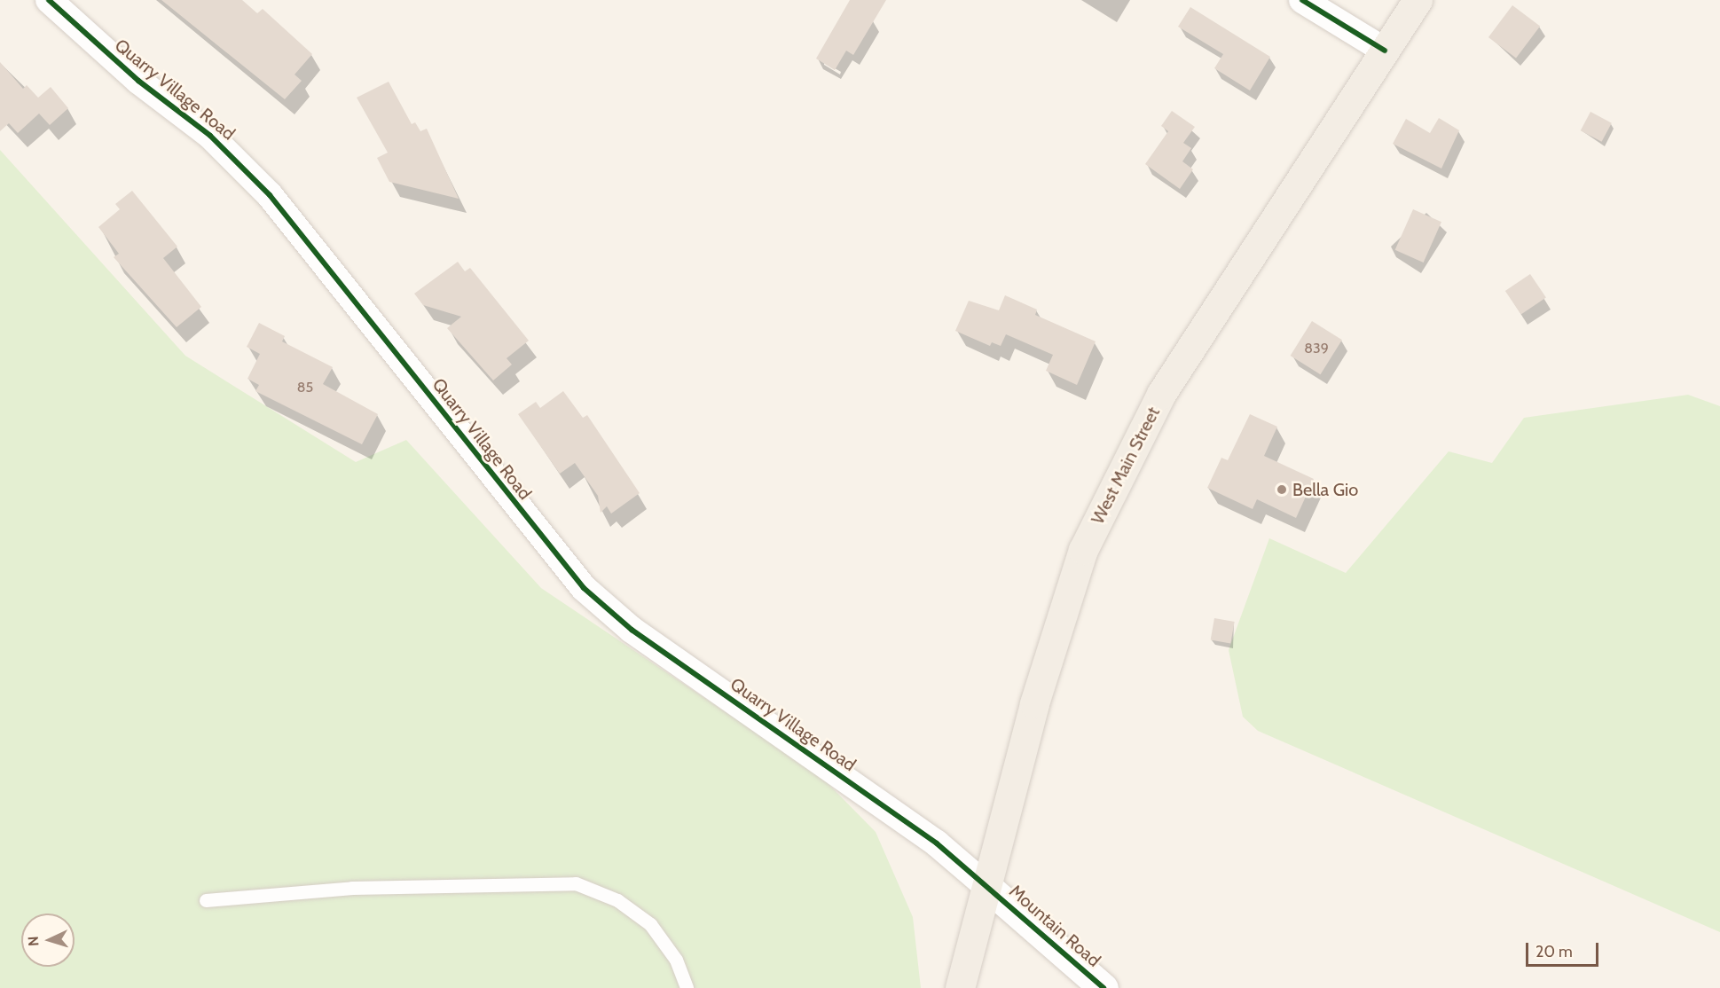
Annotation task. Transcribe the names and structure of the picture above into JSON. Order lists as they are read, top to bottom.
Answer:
{
  "streets": {
    "main road": ["West Main Street", "Mountain Road"],
    "street": ["Quarry Village Road"]
  },
  "crossings": [
    ["Quarry Village Road", "West Main Street"],
    ["Quarry Village Road", "Mountain Road"],
    ["West Main Street", "Mountain Road"]
  ],
  "places": ["Bella Gio"],
  "house_numbers": ["839", "85"],
  "scale_bar": "20 m",
  "north": "left"
}
